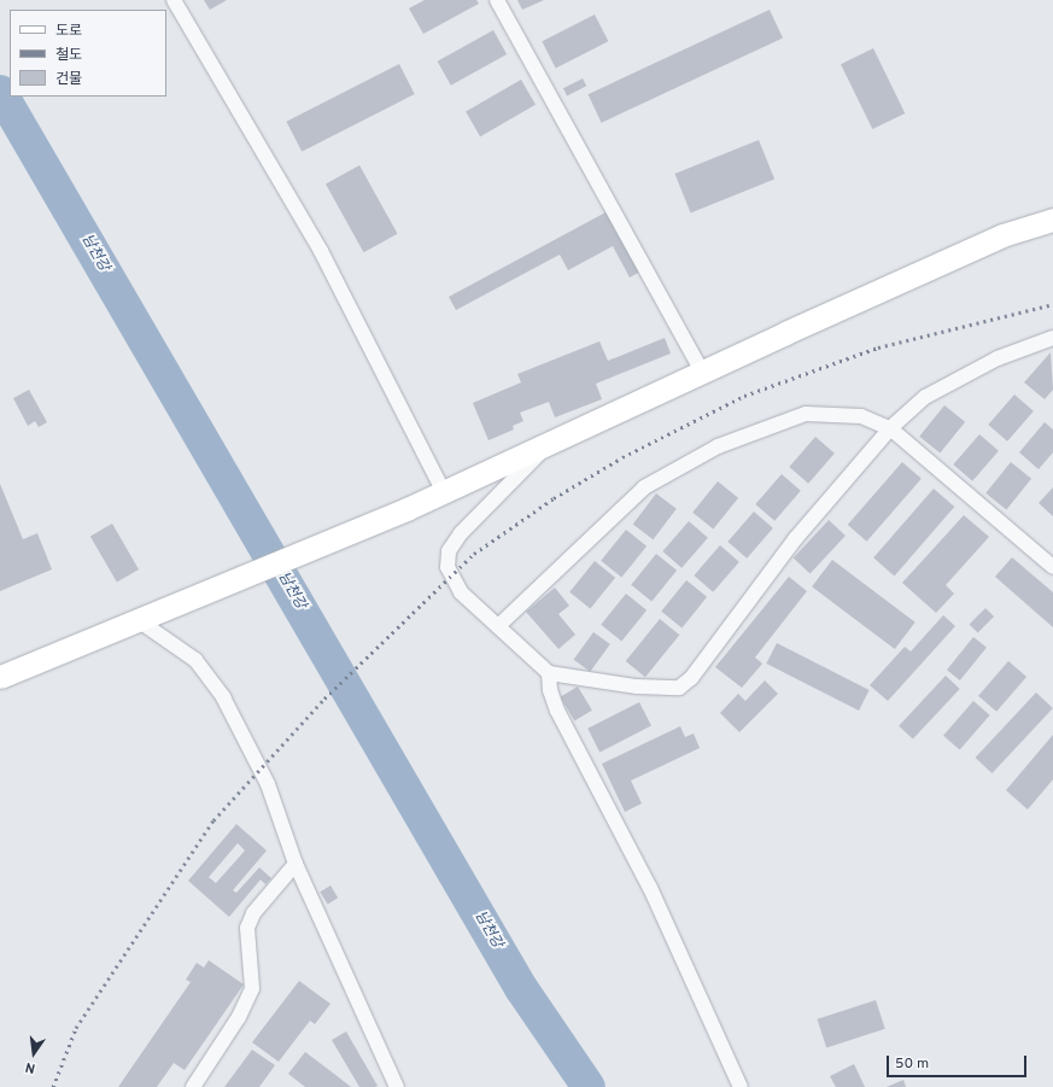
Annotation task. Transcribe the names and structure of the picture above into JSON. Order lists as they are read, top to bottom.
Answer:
{
  "water": ["남천강"],
  "legend": ["도로", "철도", "건물"],
  "scale_bar": "50 m",
  "north": "bottom"
}
